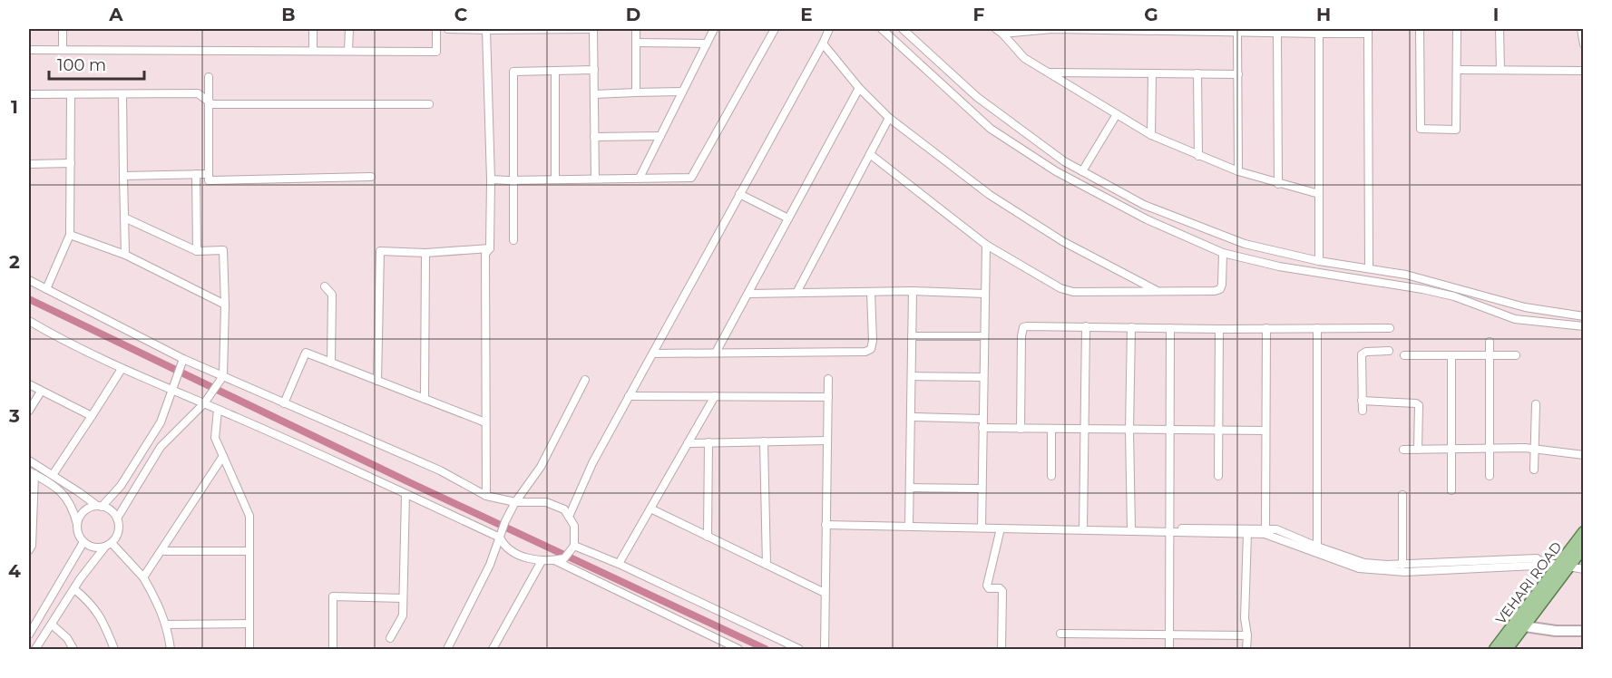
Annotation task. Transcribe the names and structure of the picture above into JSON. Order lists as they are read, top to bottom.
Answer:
{
  "streets": {
    "main road": ["VEHARI ROAD"]
  },
  "scale_bar": "100 m",
  "grid": {
    "columns": [
      "A",
      "B",
      "C",
      "D",
      "E",
      "F",
      "G",
      "H",
      "I"
    ],
    "rows": [
      "1",
      "2",
      "3",
      "4"
    ]
  }
}
